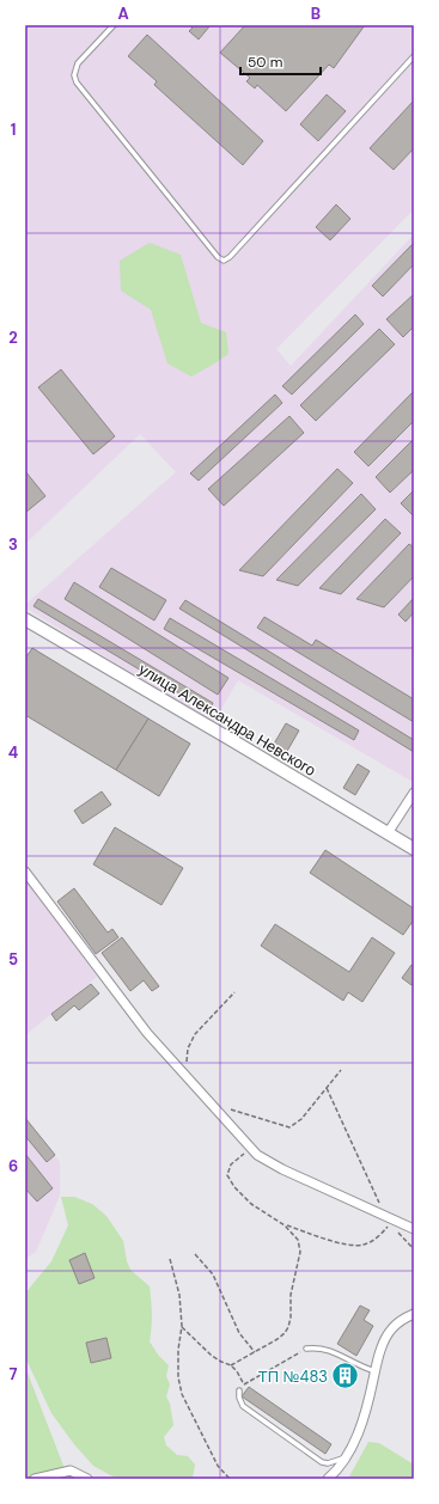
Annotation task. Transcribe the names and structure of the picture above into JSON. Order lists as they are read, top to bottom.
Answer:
{
  "streets": {
    "street": ["улица Александра Невского"]
  },
  "places": {
    "building": ["ТП №483"]
  },
  "scale_bar": "50 m",
  "grid": {
    "columns": ["A", "B"],
    "rows": [
      "1",
      "2",
      "3",
      "4",
      "5",
      "6",
      "7"
    ]
  }
}
